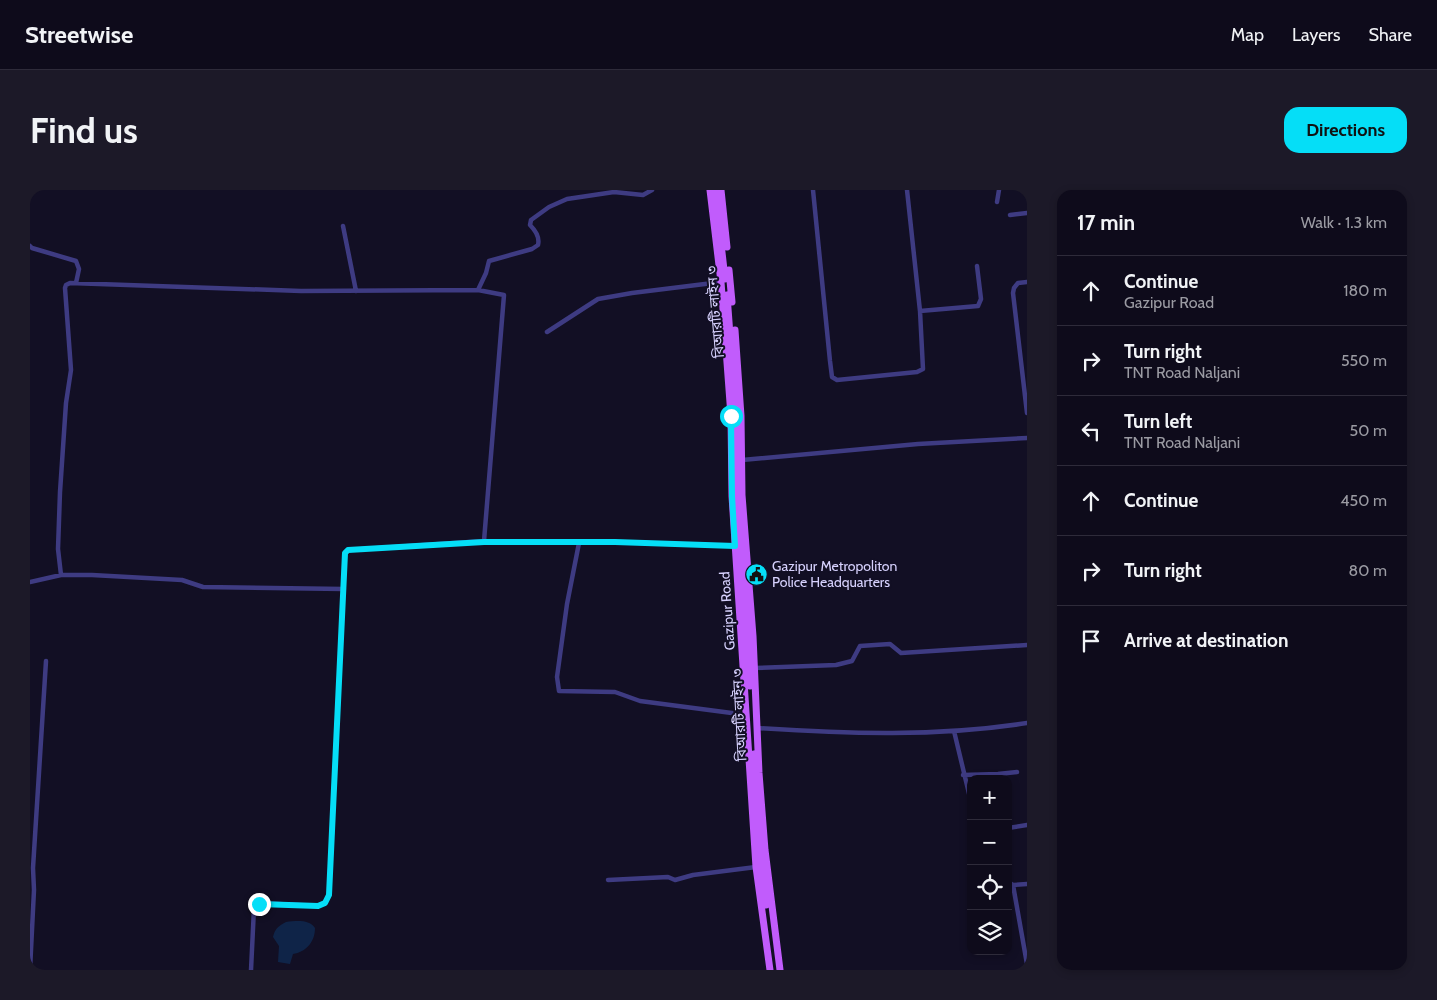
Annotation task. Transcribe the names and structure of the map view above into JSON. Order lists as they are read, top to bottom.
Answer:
{
  "streets": {
    "main road": ["বিআরটি লাইন ৩", "Gazipur Road"]
  },
  "places": {
    "public building": ["Gazipur Metropoliton Police Headquarters"]
  },
  "page": {
    "header": "Streetwise",
    "nav": ["Map", "Layers", "Share"],
    "buttons": "Directions",
    "title": "Find us",
    "heading": ["17 min", "Walk · 1.3 km"],
    "list": [
      ["Continue", "Gazipur Road", "180 m"],
      ["Turn right", "TNT Road Naljani", "550 m"],
      ["Turn left", "TNT Road Naljani", "50 m"],
      ["Continue", "450 m"],
      ["Turn right", "80 m"],
      "Arrive at destination"
    ],
    "map_buttons": ["+", "−"]
  }
}
